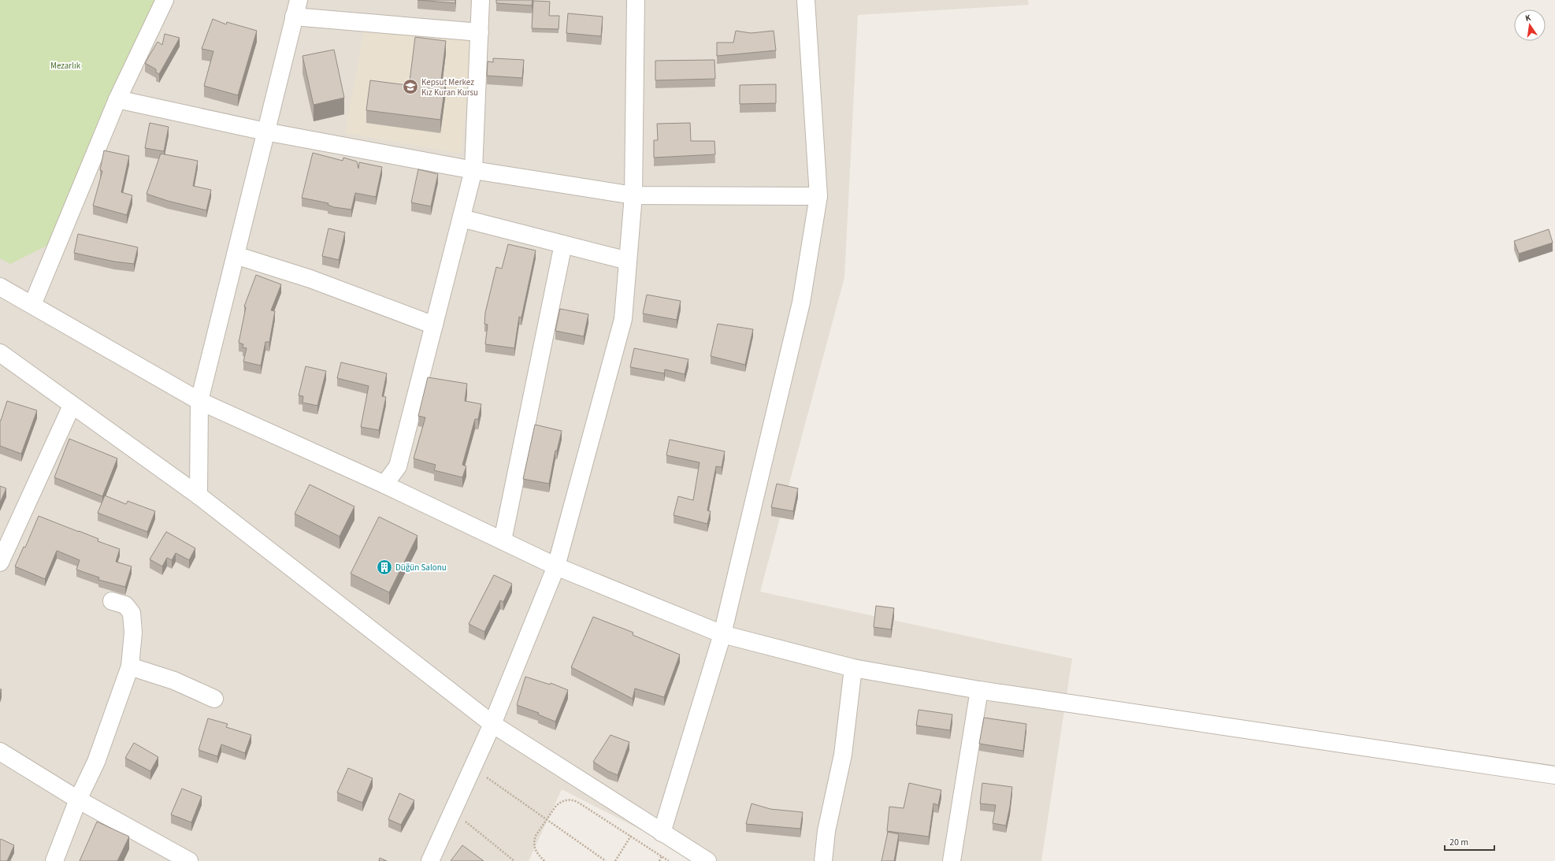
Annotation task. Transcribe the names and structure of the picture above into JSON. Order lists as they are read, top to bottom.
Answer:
{
  "parks": ["Mezarlık"],
  "places": {
    "school or university": ["Kepsut Merkez Kız Kuran Kursu"],
    "building": ["Düğün Salonu"]
  },
  "scale_bar": "20 m",
  "north": "top"
}
